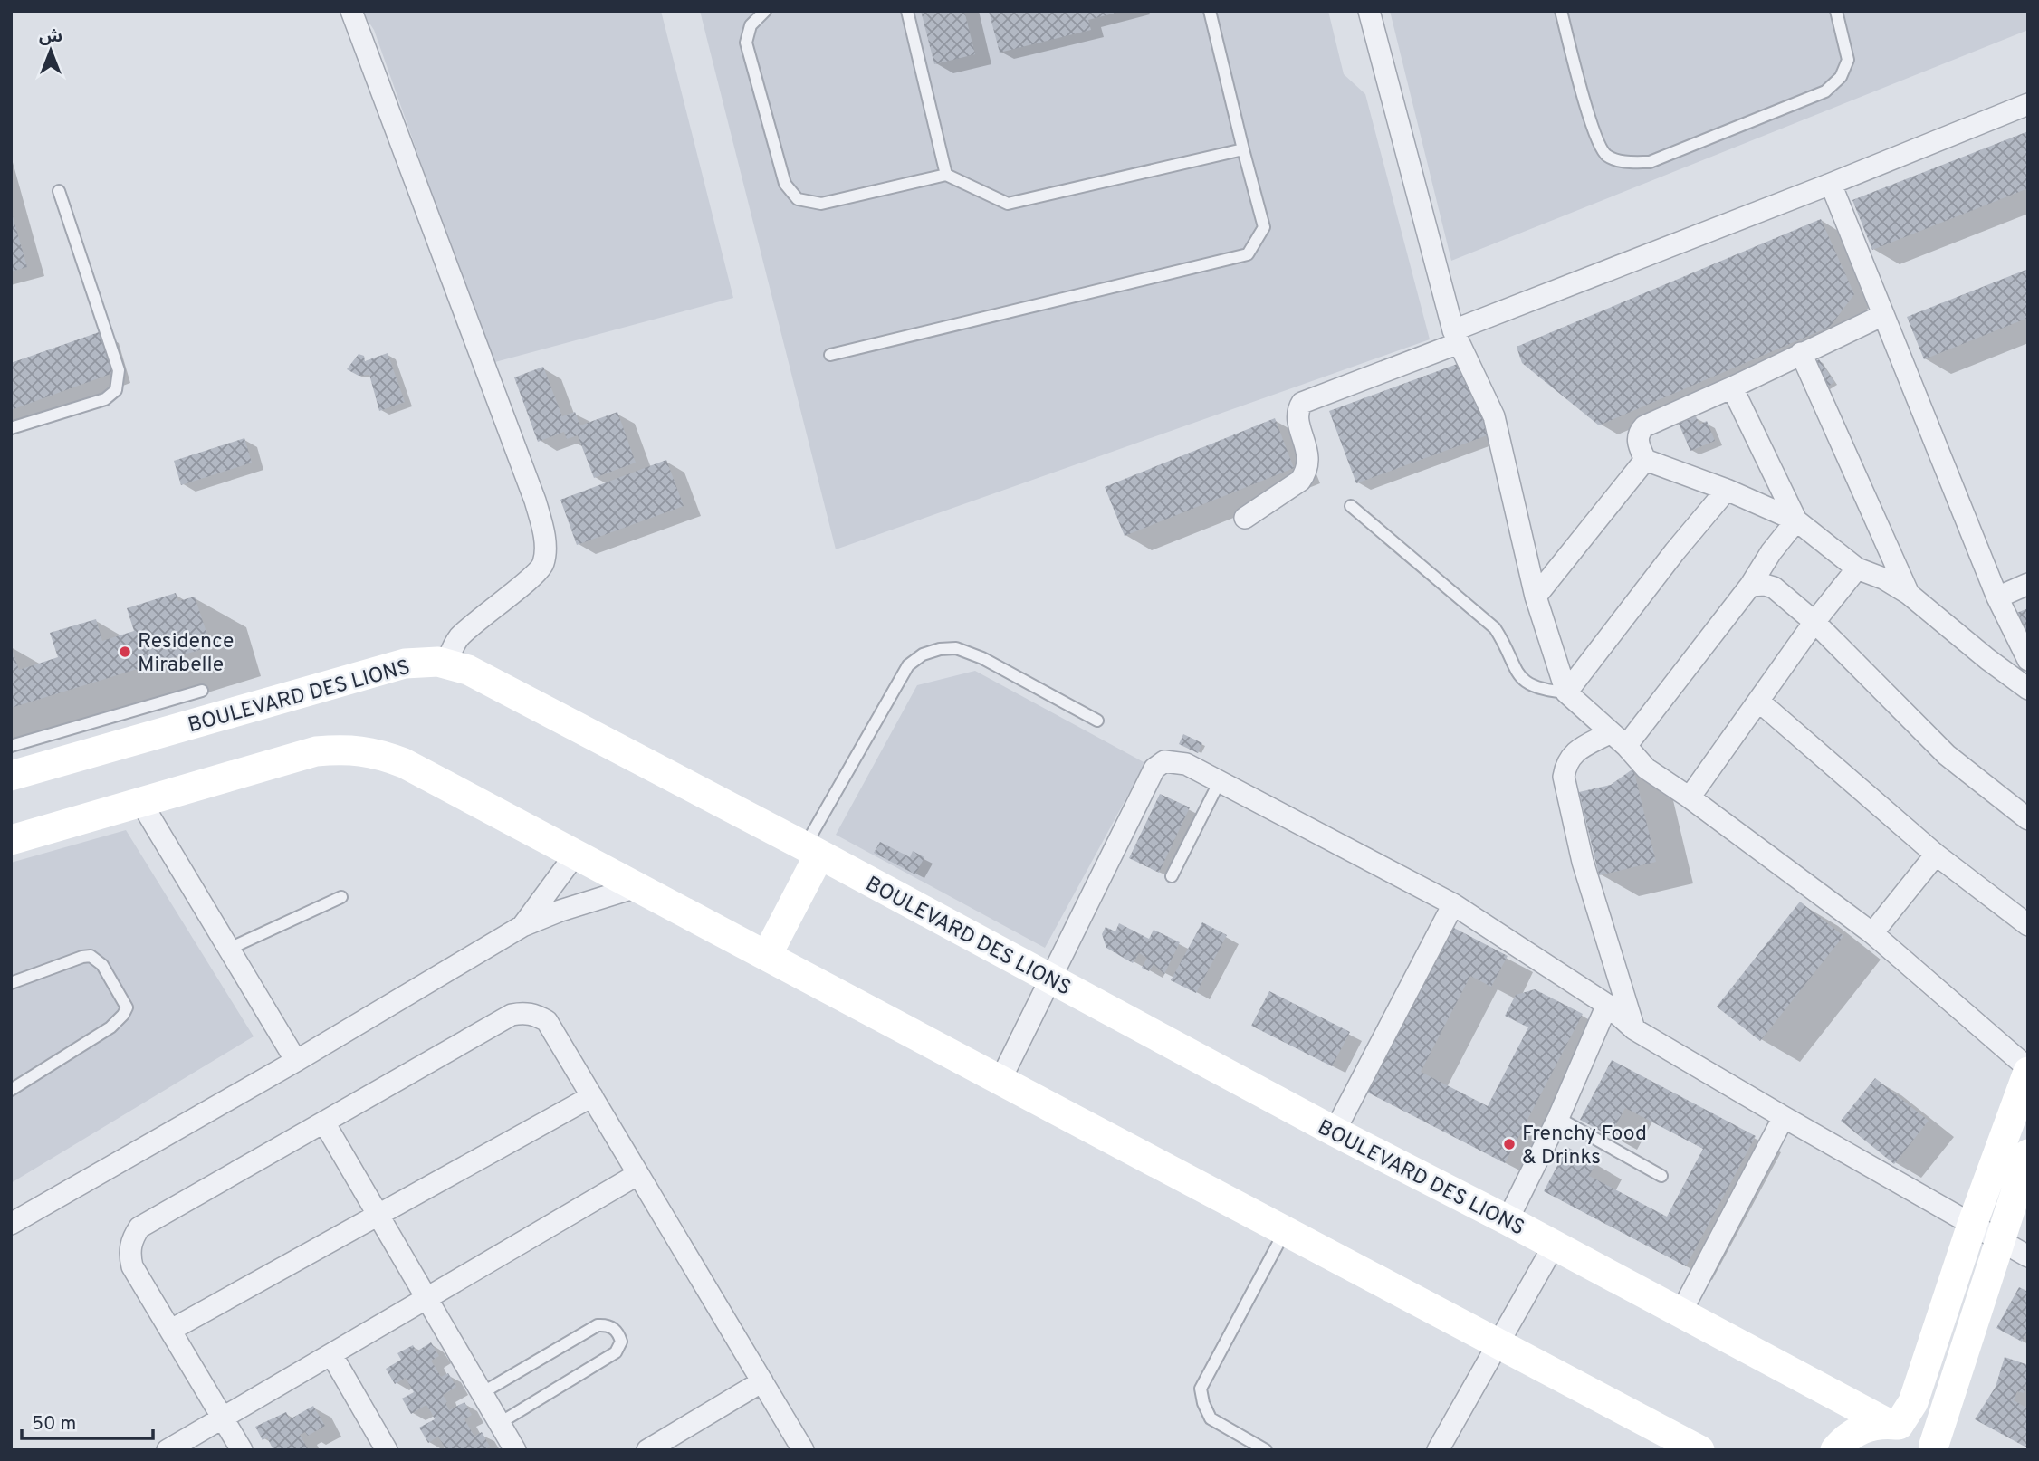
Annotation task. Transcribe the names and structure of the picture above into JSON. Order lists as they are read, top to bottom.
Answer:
{
  "streets": {
    "main road": ["BOULEVARD DES LIONS"]
  },
  "places": ["Residence Mirabelle", "Frenchy Food & Drinks"],
  "scale_bar": "50 m",
  "north": "top"
}
